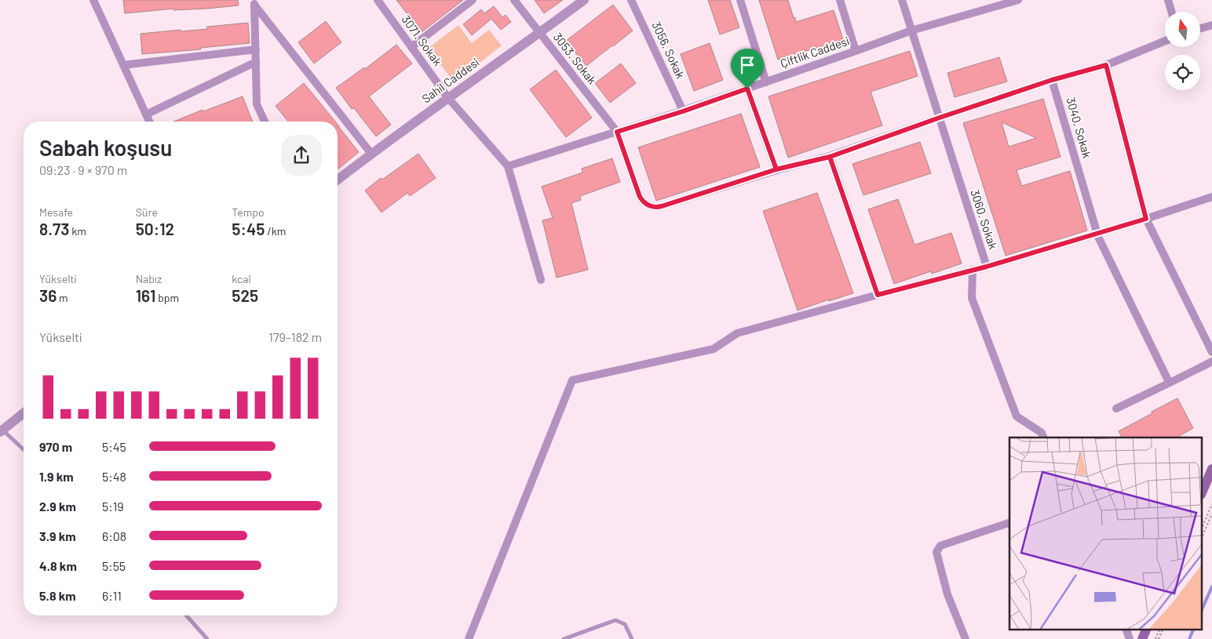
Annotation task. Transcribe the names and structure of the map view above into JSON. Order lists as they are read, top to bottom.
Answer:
{
  "streets": {
    "street": [
      "3071. Sokak",
      "3056. Sokak",
      "Çiftlik Caddesi",
      "3053. Sokak",
      "Sahil Caddesi",
      "3040. Sokak",
      "3060. Sokak"
    ]
  },
  "crossings": [
    ["3071. Sokak", "Çiftlik Caddesi"],
    ["3071. Sokak", "Sahil Caddesi"],
    ["3056. Sokak", "Çiftlik Caddesi"],
    ["Çiftlik Caddesi", "3053. Sokak"],
    ["Çiftlik Caddesi", "3060. Sokak"],
    ["3053. Sokak", "Sahil Caddesi"]
  ],
  "north": "top",
  "page": {
    "heading": ["Sabah koşusu", "09:23 · 9 × 970 m"],
    "stats": [
      ["Mesafe", "8.73 km"],
      ["Süre", "50:12"],
      ["Tempo", "5:45 /km"],
      ["Yükselti", "36 m"],
      ["Nabız", "161 bpm"],
      ["kcal", "525"]
    ],
    "chart": ["Yükselti", "179–182 m"],
    "list": [
      {
        "name": "970 m",
        "note": "5:45"
      },
      {
        "name": "1.9 km",
        "note": "5:48"
      },
      {
        "name": "2.9 km",
        "note": "5:19"
      },
      {
        "name": "3.9 km",
        "note": "6:08"
      },
      {
        "name": "4.8 km",
        "note": "5:55"
      },
      {
        "name": "5.8 km",
        "note": "6:11"
      }
    ]
  }
}
